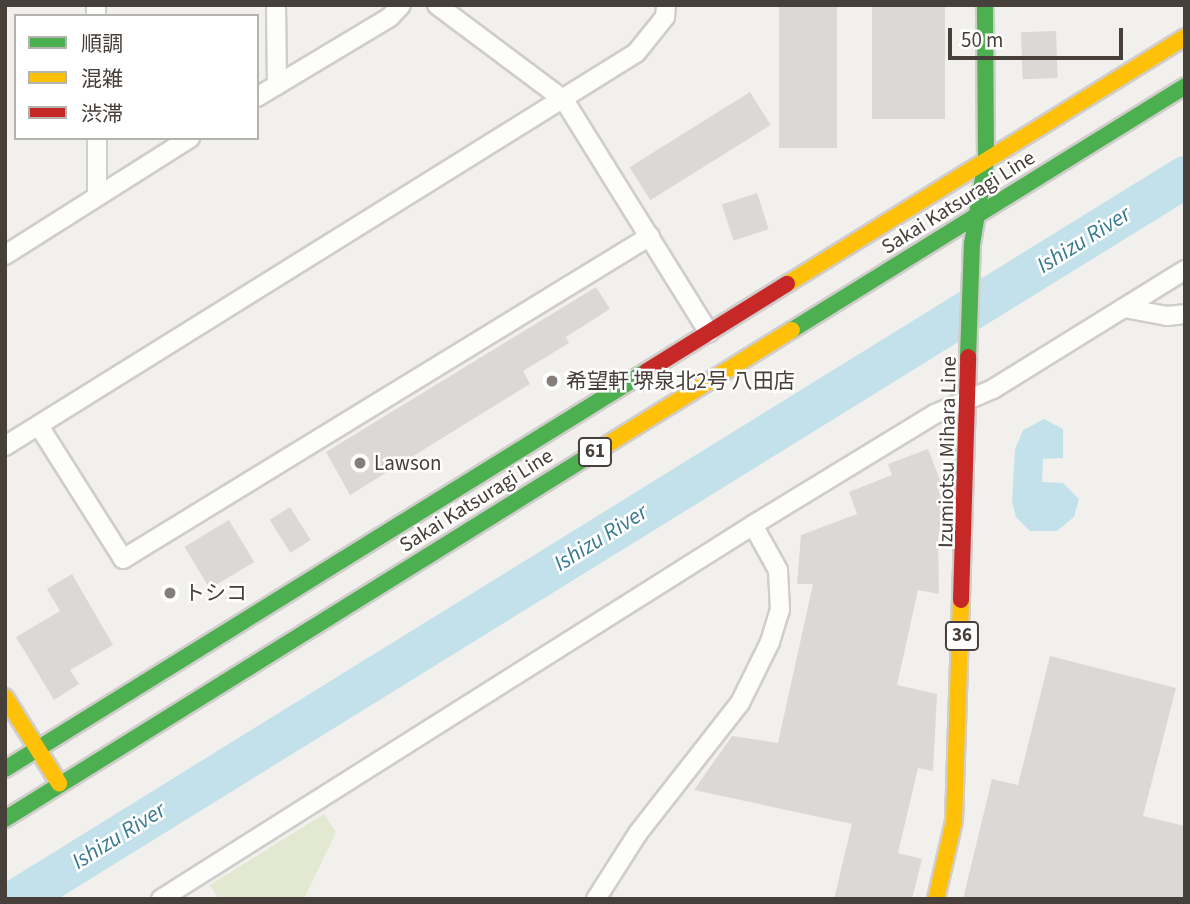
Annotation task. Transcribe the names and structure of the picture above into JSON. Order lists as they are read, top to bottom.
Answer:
{
  "streets": {
    "main road": [
      "Sakai Katsuragi Line",
      "61",
      "Izumiotsu Mihara Line",
      "36"
    ]
  },
  "crossings": [
    ["Sakai Katsuragi Line", "Izumiotsu Mihara Line"]
  ],
  "water": ["Ishizu River"],
  "places": ["希望軒 堺泉北2号 八田店", "Lawson", "トシコ"],
  "legend": ["順調", "混雑", "渋滞"],
  "scale_bar": "50 m"
}
